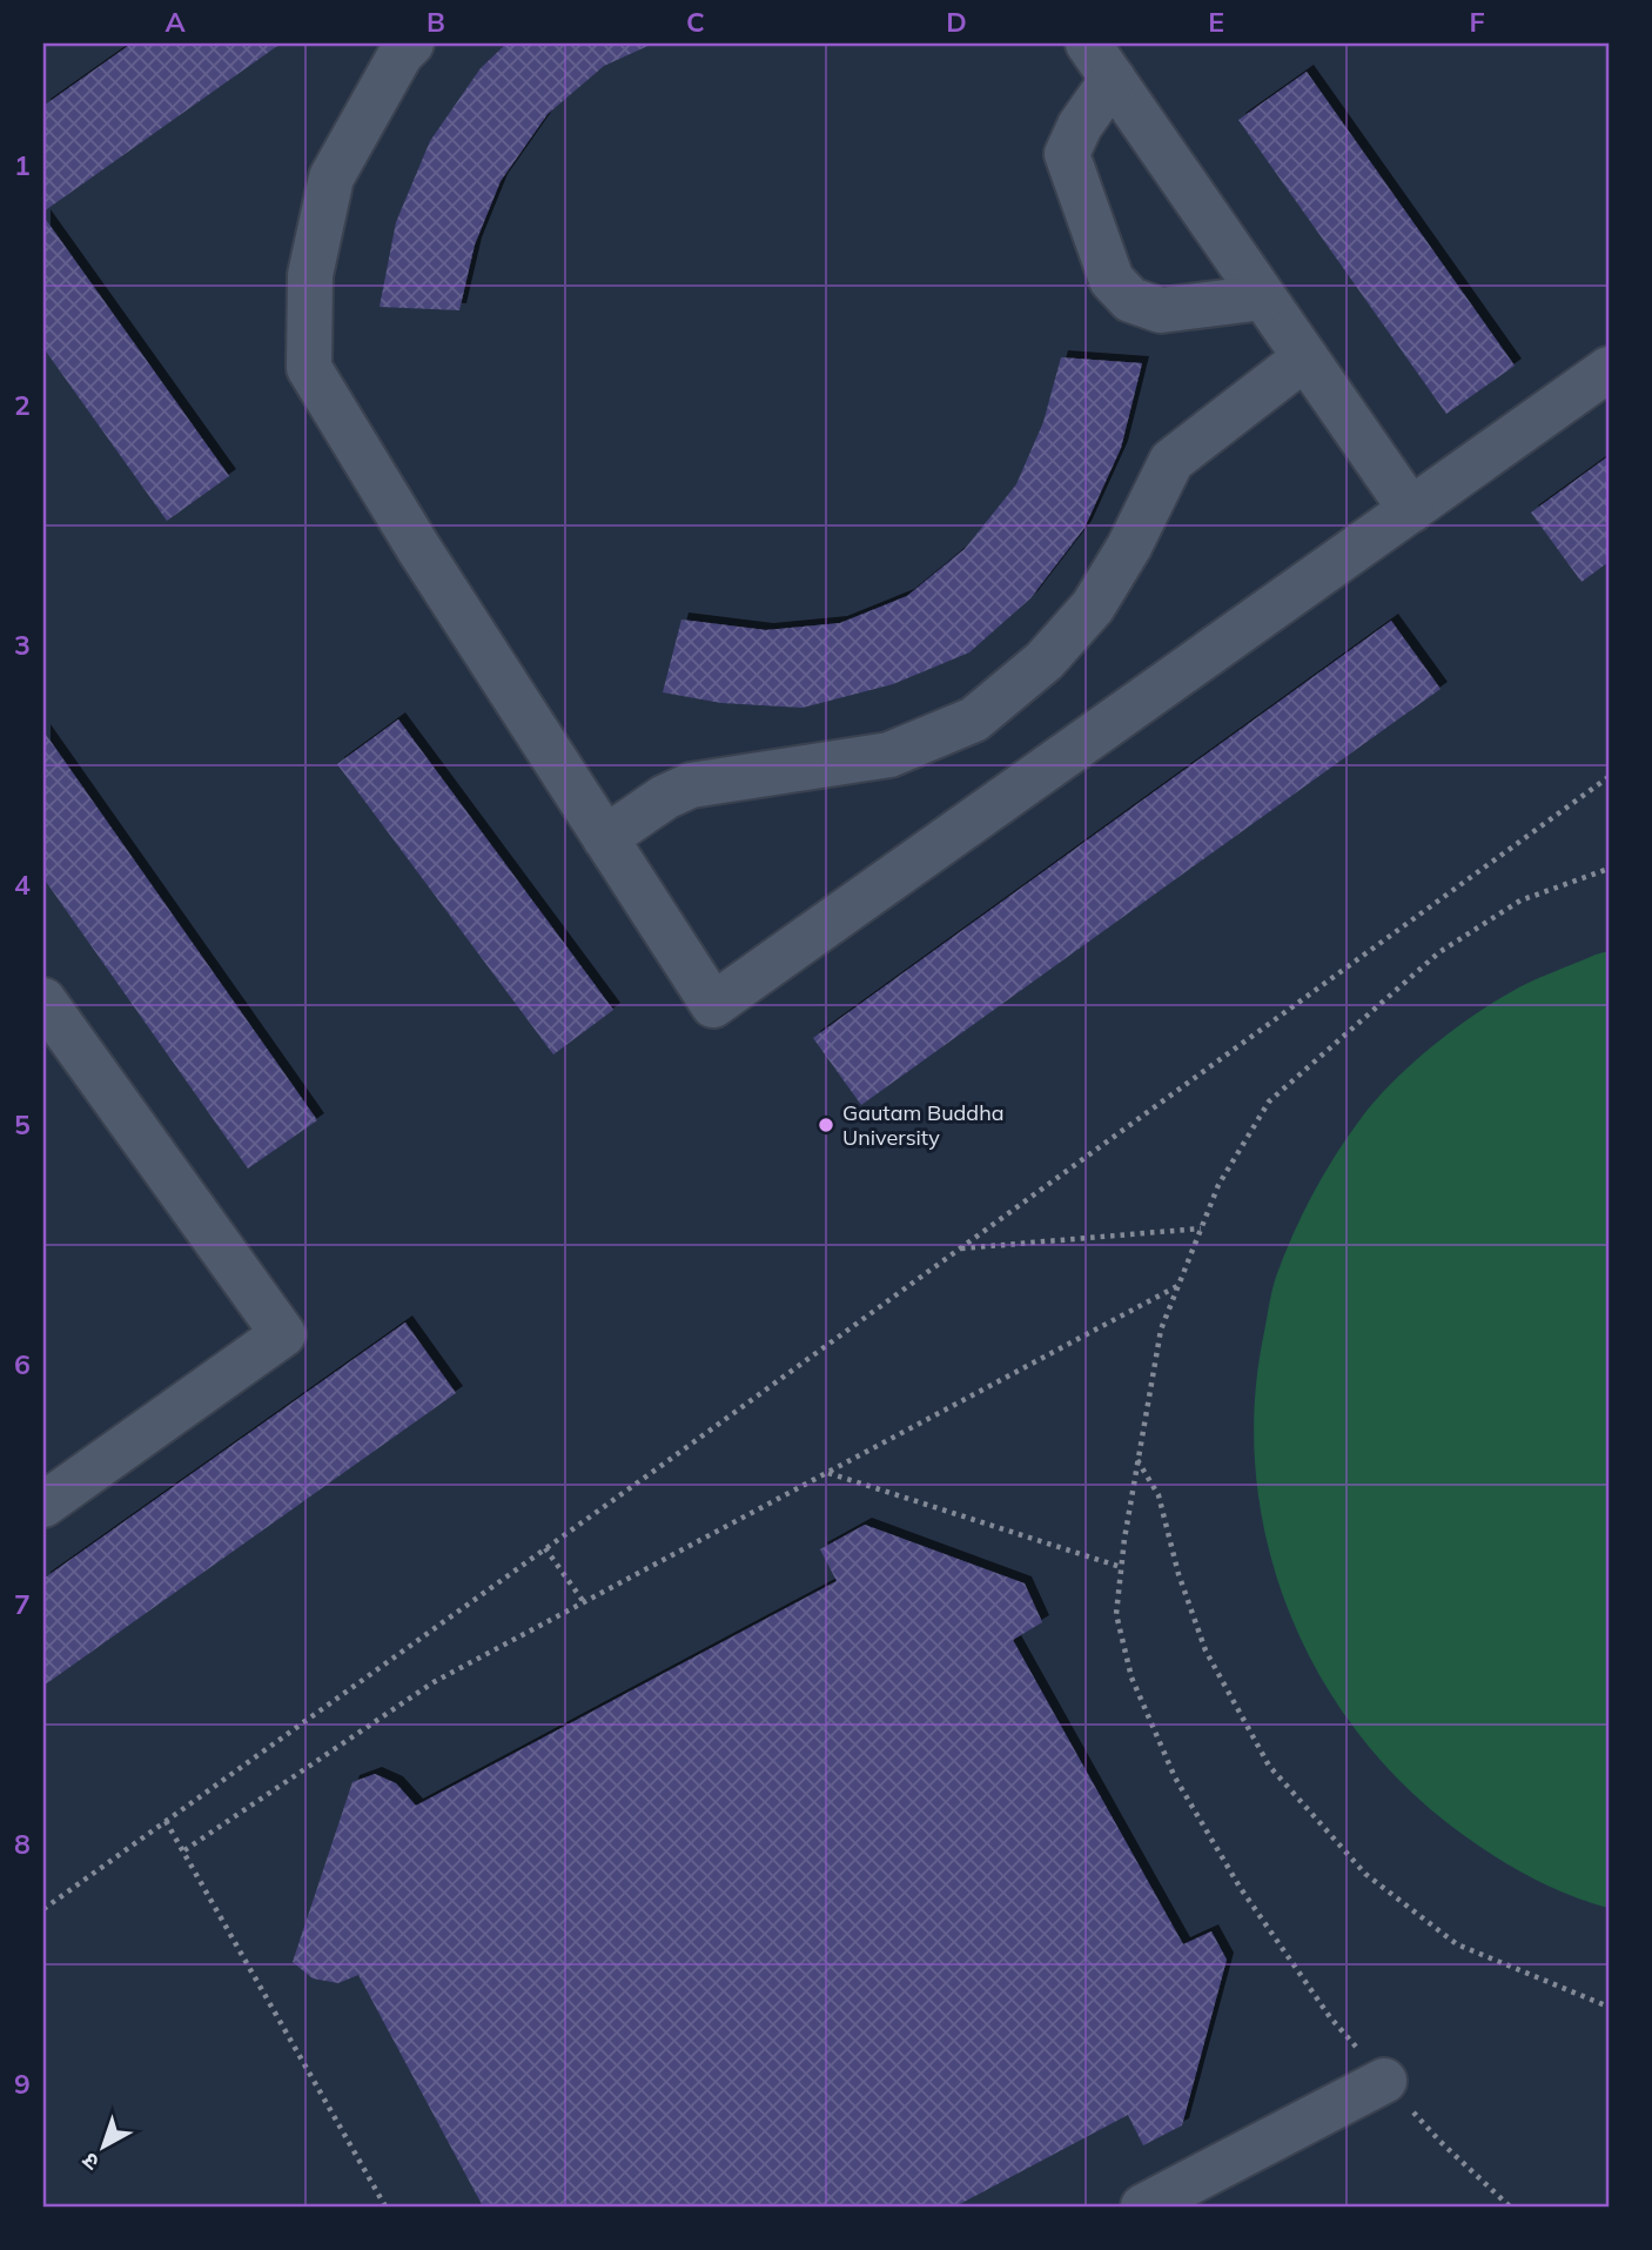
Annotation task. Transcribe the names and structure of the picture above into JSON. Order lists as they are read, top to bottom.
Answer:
{
  "places": ["Gautam Buddha University"],
  "north": "bottom left",
  "grid": {
    "columns": [
      "A",
      "B",
      "C",
      "D",
      "E",
      "F"
    ],
    "rows": [
      "1",
      "2",
      "3",
      "4",
      "5",
      "6",
      "7",
      "8",
      "9"
    ]
  }
}
